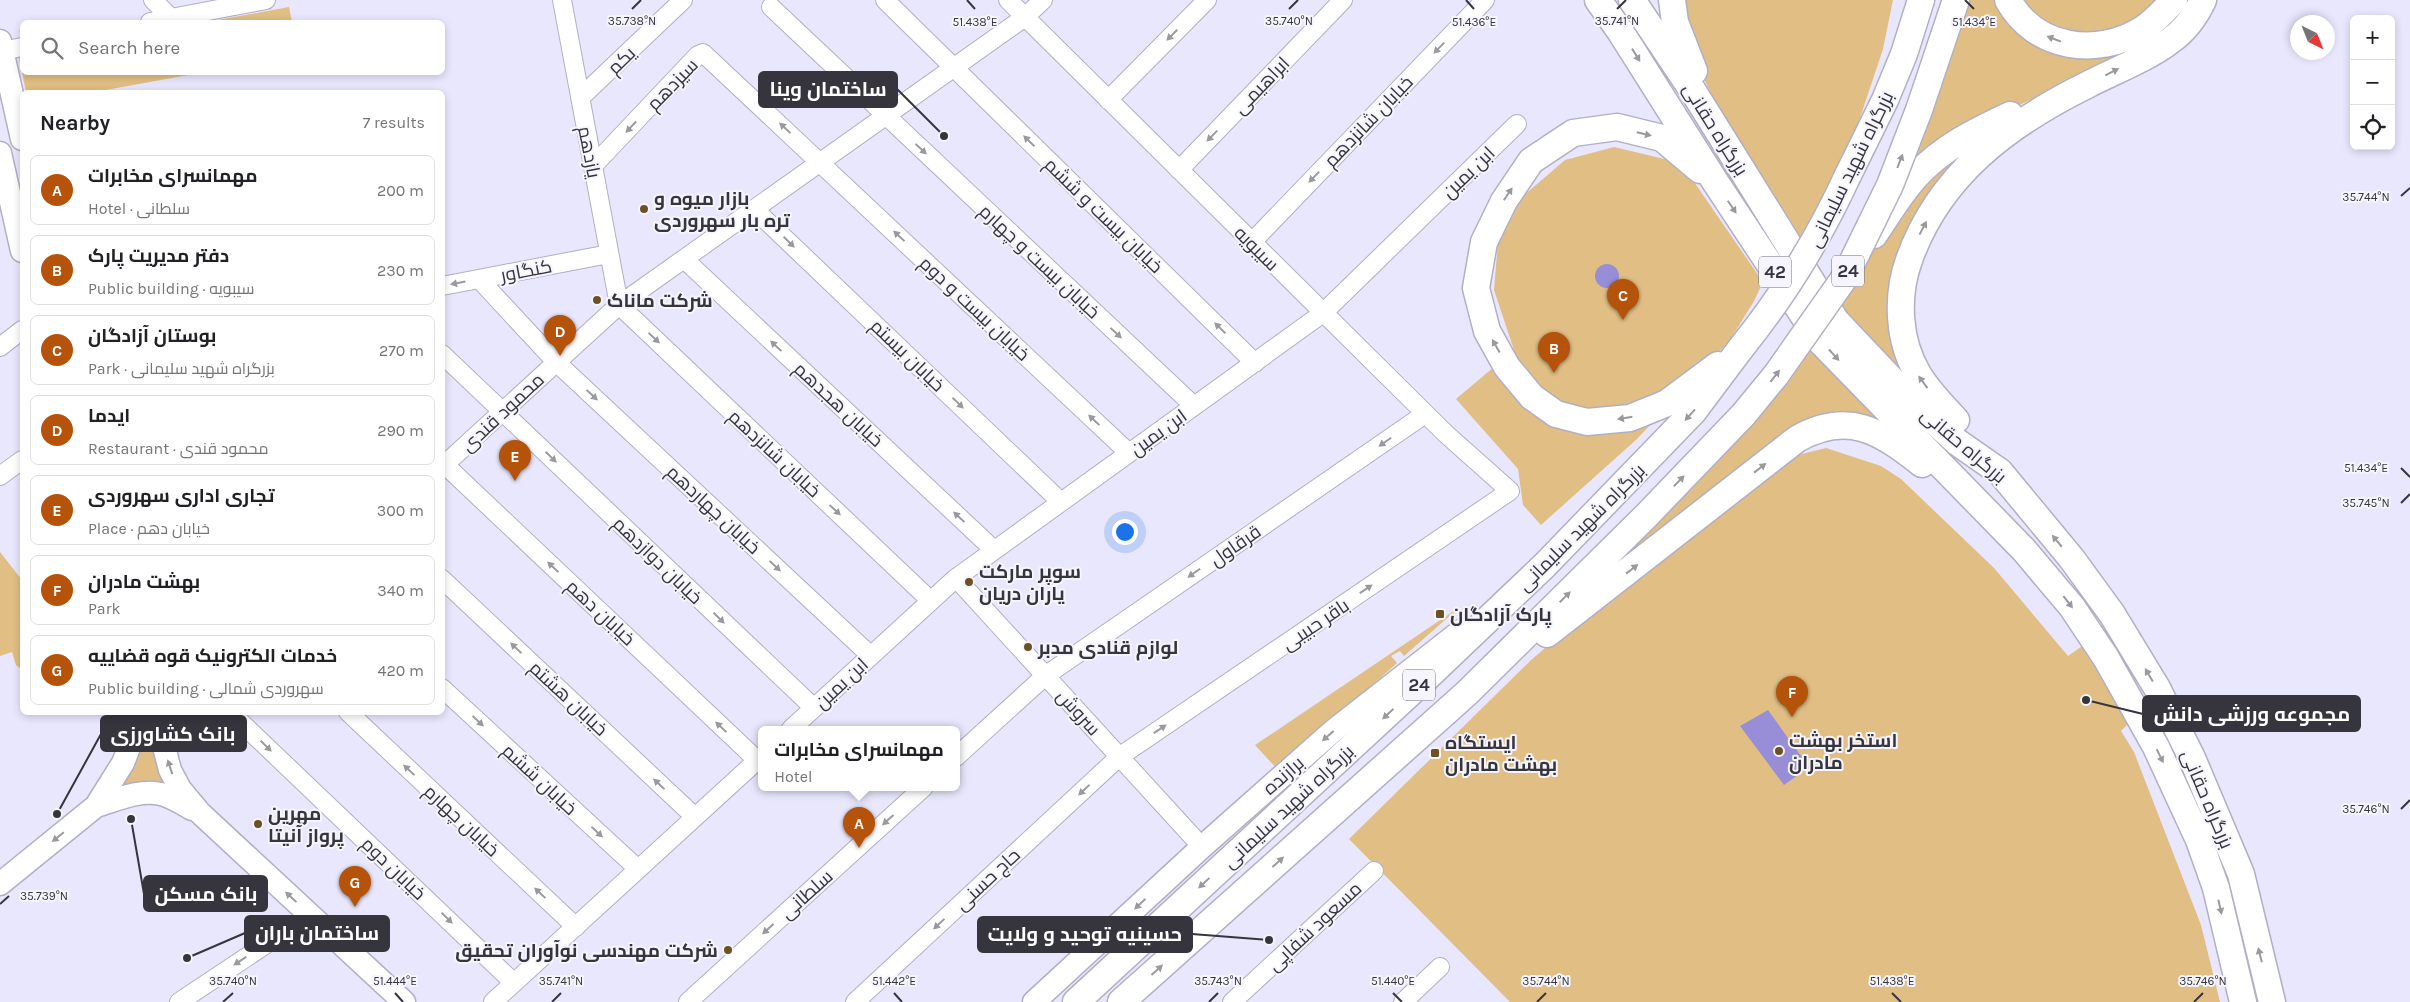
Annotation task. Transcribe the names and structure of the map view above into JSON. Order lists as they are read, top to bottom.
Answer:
{
  "streets": {
    "highway": [
      "بزرگراه حقانی",
      "بزرگراه شهید سلیمانی",
      "24",
      "42"
    ],
    "main road": ["برازنده"],
    "street": [
      "یکم",
      "سیزدهم",
      "ابراهیمی",
      "خیابان شانزدهم",
      "یازدهم",
      "ابن یمین",
      "خیابان بیست و ششم",
      "سیبویه",
      "خیابان بیست و چهارم",
      "کنگاور",
      "خیابان بیست و دوم",
      "خیابان بیستم",
      "خیابان هجدهم",
      "محمود قندی",
      "خیابان چهاردهم",
      "قرقاول",
      "خیابان دوازدهم",
      "خیابان دهم",
      "باقر حبیبی",
      "خیابان هشتم",
      "سروش",
      "خیابان ششم",
      "خیابان چهارم",
      "خیابان دوم",
      "حاج حسنی",
      "سلطانی",
      "مسعود شفاپی"
    ]
  },
  "crossings": [
    ["یکم", "یازدهم"],
    ["سیزدهم", "یازدهم"],
    ["سیزدهم", "خیابان بیست و دوم"],
    ["سیزدهم", "محمود قندی"],
    ["ابراهیمی", "سیبویه"],
    ["خیابان شانزدهم", "یازدهم"],
    ["خیابان شانزدهم", "ابن یمین"],
    ["خیابان شانزدهم", "سیبویه"],
    ["خیابان شانزدهم", "محمود قندی"],
    ["یازدهم", "کنگاور"],
    ["یازدهم", "محمود قندی"],
    ["بزرگراه شهید سلیمانی", "برازنده"],
    ["ابن یمین", "خیابان بیست و ششم"],
    ["ابن یمین", "سیبویه"],
    ["ابن یمین", "خیابان بیست و چهارم"],
    ["ابن یمین", "خیابان بیست و دوم"],
    ["ابن یمین", "خیابان بیستم"],
    ["ابن یمین", "خیابان هجدهم"],
    ["ابن یمین", "خیابان چهاردهم"],
    ["ابن یمین", "خیابان دوازدهم"],
    ["ابن یمین", "سروش"],
    ["خیابان بیست و ششم", "محمود قندی"],
    ["سیبویه", "محمود قندی"],
    ["سیبویه", "قرقاول"],
    ["سیبویه", "باقر حبیبی"],
    ["خیابان بیست و چهارم", "محمود قندی"],
    ["کنگاور", "خیابان چهاردهم"],
    ["خیابان بیست و دوم", "محمود قندی"],
    ["خیابان بیستم", "محمود قندی"],
    ["خیابان هجدهم", "محمود قندی"],
    ["محمود قندی", "خیابان چهاردهم"],
    ["محمود قندی", "خیابان دوازدهم"],
    ["قرقاول", "سروش"],
    ["باقر حبیبی", "سروش"],
    ["باقر حبیبی", "حاج حسنی"],
    ["سروش", "برازنده"],
    ["سروش", "حاج حسنی"]
  ],
  "one_way": [
    "خیابان بیست و ششم",
    "خیابان بیست و چهارم",
    "خیابان بیست و دوم",
    "خیابان بیستم",
    "خیابان هجدهم",
    "خیابان چهاردهم",
    "قرقاول",
    "خیابان دوازدهم",
    "خیابان دهم",
    "باقر حبیبی",
    "خیابان هشتم",
    "برازنده",
    "خیابان ششم",
    "خیابان چهارم",
    "خیابان دوم"
  ],
  "places": {
    "other": [
      "ساختمان وینا",
      "بازار میوه و تره بار سهروردی",
      "شرکت ماناک",
      "سوپر مارکت یاران دریان",
      "لوازم قنادى مدبر",
      "مجموعه ورزشی دانش",
      "استخر بهشت مادران",
      "بانک کشاورزی",
      "بانک مسکن",
      "مهرین پرواز آنیتا",
      "حسینیه توحید و ولایت",
      "شرکت مهندسی نوآوران تحقیق",
      "ساختمان باران"
    ],
    "transit": ["پارک آزادگان", "ایستگاه بهشت مادران"]
  },
  "north": "bottom right",
  "page": {
    "map_buttons": ["+", "−"],
    "search": "Search here",
    "heading": ["Nearby", "7 results"],
    "list": [
      {
        "mark": "A",
        "name": "مهمانسرای مخابرات",
        "note": "Hotel · سلطانی",
        "value": "200 m"
      },
      {
        "mark": "B",
        "name": "دفتر مدیریت پارک",
        "note": "Public building · سیبویه",
        "value": "230 m"
      },
      {
        "mark": "C",
        "name": "بوستان آزادگان",
        "note": "Park · بزرگراه شهید سلیمانی",
        "value": "270 m"
      },
      {
        "mark": "D",
        "name": "ایدما",
        "note": "Restaurant · محمود قندی",
        "value": "290 m"
      },
      {
        "mark": "E",
        "name": "تجاری اداری سهروردی",
        "note": "Place · خیابان دهم",
        "value": "300 m"
      },
      {
        "mark": "F",
        "name": "بهشت مادران",
        "note": "Park",
        "value": "340 m"
      },
      {
        "mark": "G",
        "name": "خدمات الکترونیک قوه قضاییه",
        "note": "Public building · سهروردی شمالی",
        "value": "420 m"
      }
    ],
    "pins": [
      "C",
      "D",
      "B",
      "E",
      "F",
      "A",
      "G"
    ],
    "popup": ["مهمانسرای مخابرات", "Hotel"]
  },
  "coordinates": [
    "35.738°N",
    "35.740°N",
    "35.741°N",
    "51.438°E",
    "51.436°E",
    "51.434°E",
    "35.744°N",
    "35.745°N",
    "35.746°N",
    "35.739°N",
    "51.444°E",
    "51.442°E",
    "51.440°E",
    "35.743°N"
  ]
}
